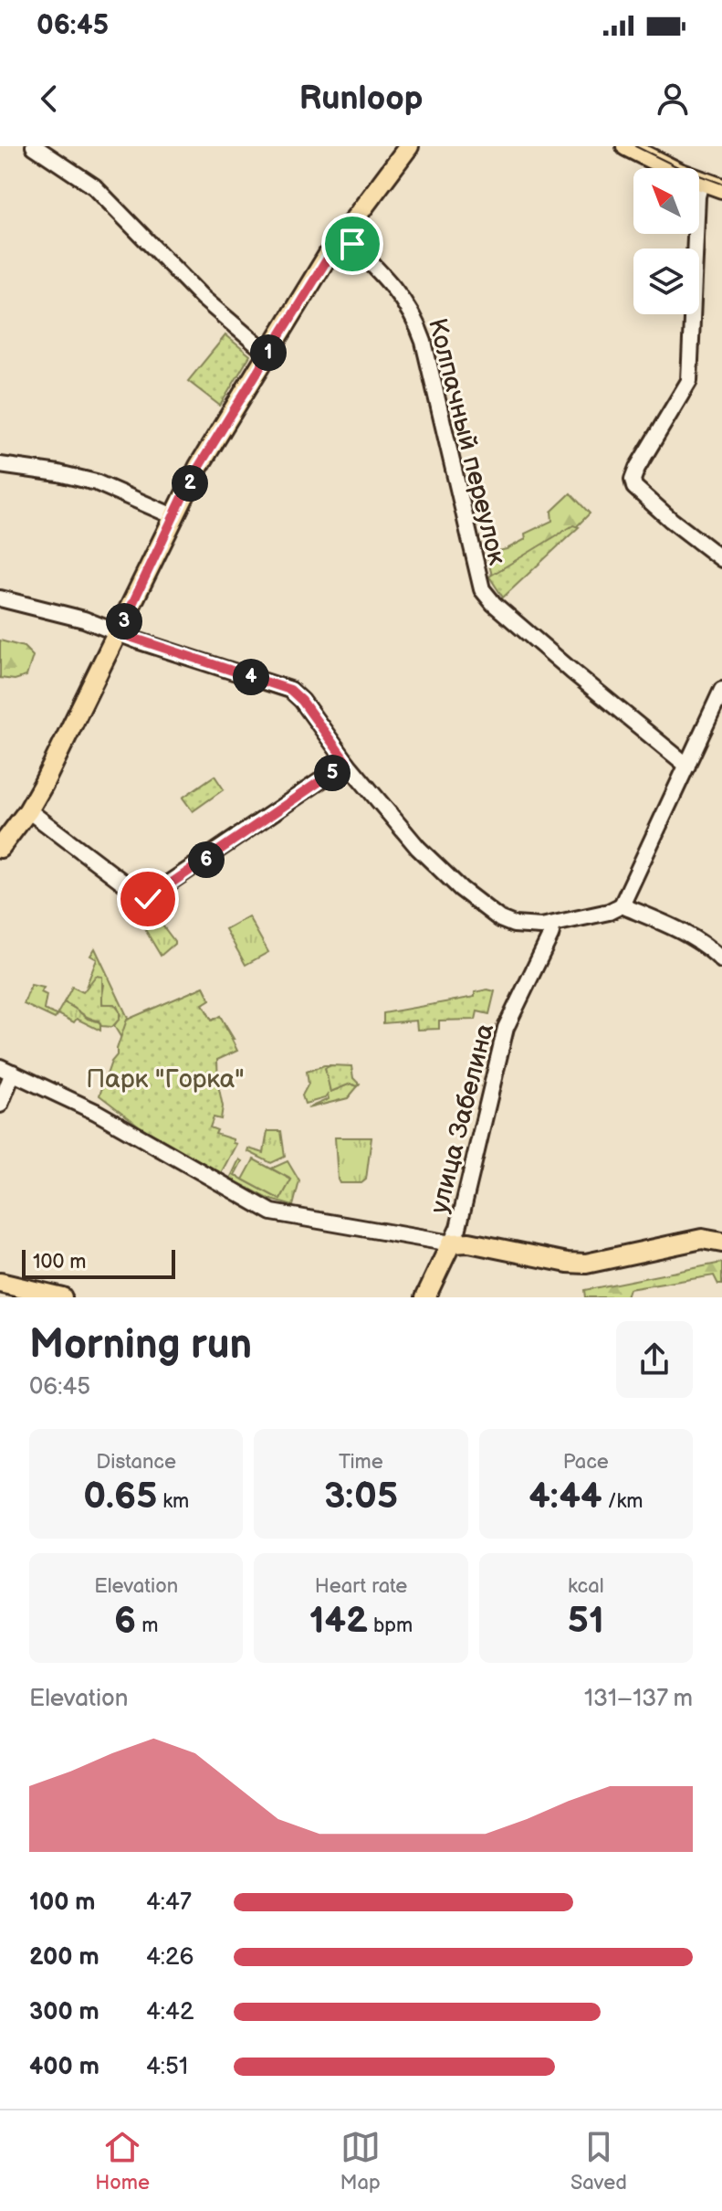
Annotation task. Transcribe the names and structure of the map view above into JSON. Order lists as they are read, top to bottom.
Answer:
{
  "streets": {
    "street": ["Колпачный переулок", "улица Забелина"]
  },
  "parks": ["Парк \"Горка\""],
  "scale_bar": "100 m",
  "north": "top left",
  "page": {
    "status": "06:45",
    "header": "Runloop",
    "pins": [
      "1",
      "2",
      "3",
      "4",
      "5",
      "6"
    ],
    "scale": "100 m",
    "heading": ["Morning run", "06:45"],
    "stats": [
      ["Distance", "0.65 km"],
      ["Time", "3:05"],
      ["Pace", "4:44 /km"],
      ["Elevation", "6 m"],
      ["Heart rate", "142 bpm"],
      ["kcal", "51"]
    ],
    "chart": ["Elevation", "131–137 m"],
    "list": [
      {
        "name": "100 m",
        "note": "4:47"
      },
      {
        "name": "200 m",
        "note": "4:26"
      },
      {
        "name": "300 m",
        "note": "4:42"
      },
      {
        "name": "400 m",
        "note": "4:51"
      }
    ],
    "tabs": ["Home", "Map", "Saved"]
  }
}
